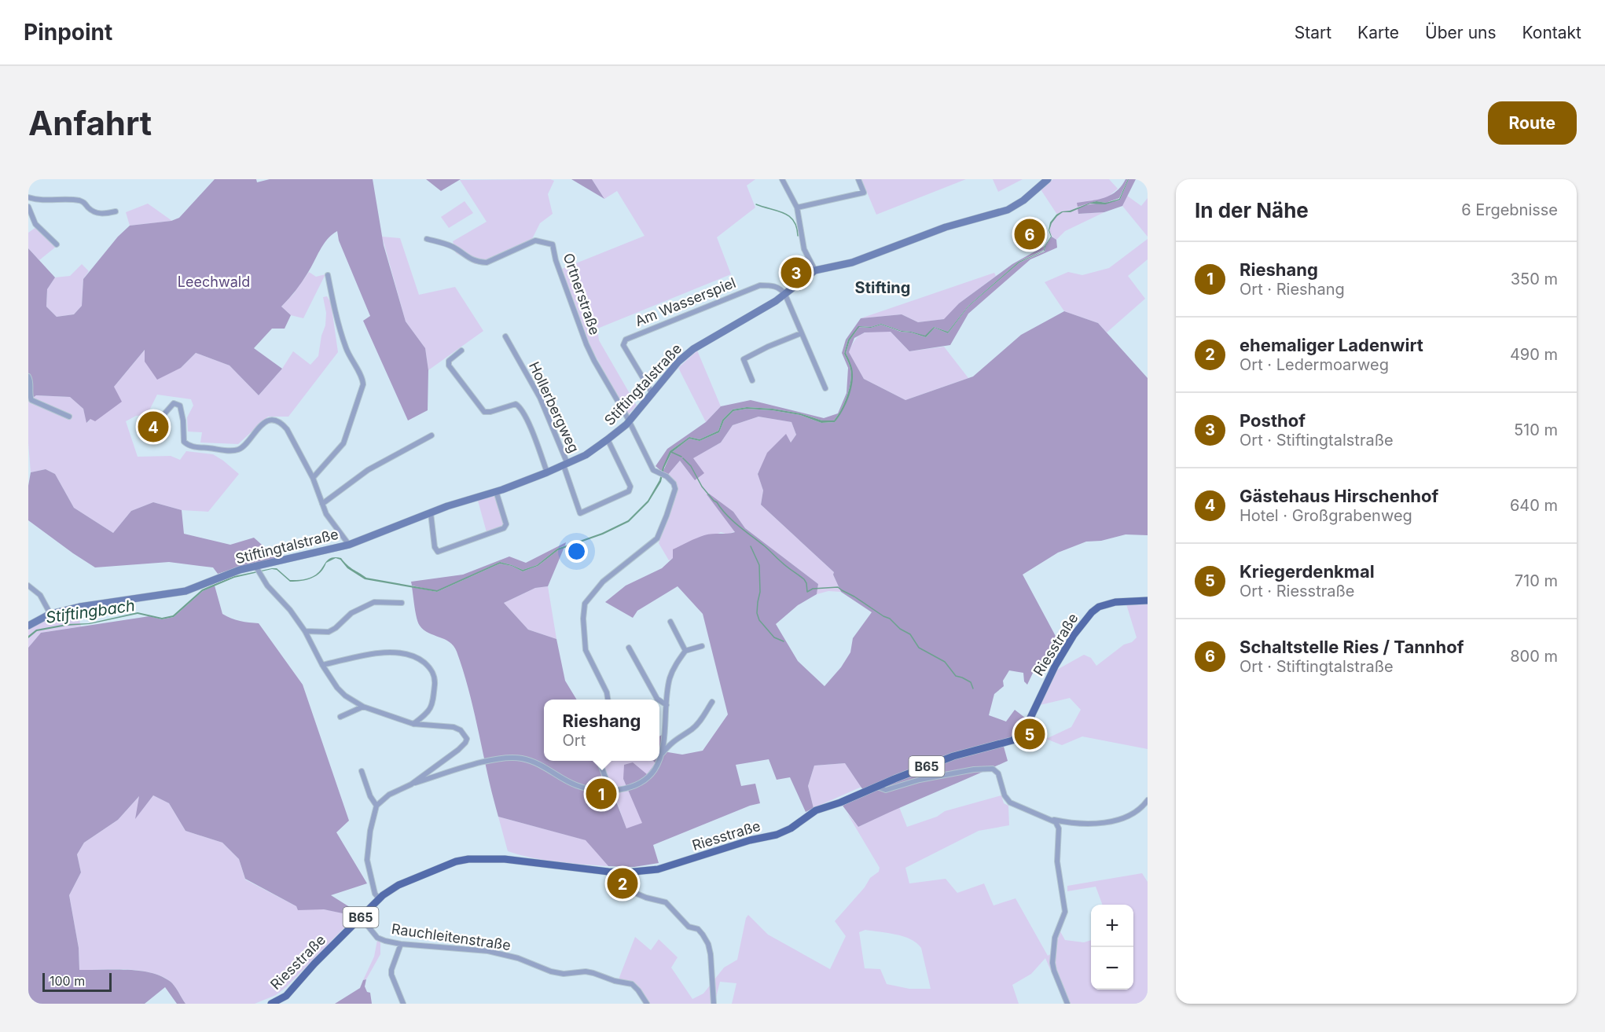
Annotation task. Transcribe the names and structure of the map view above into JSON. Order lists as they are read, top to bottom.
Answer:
{
  "streets": {
    "main road": ["Riesstraße", "B65"],
    "street": [
      "Ortnerstraße",
      "Am Wasserspiel",
      "Stiftingtalstraße",
      "Hollerbergweg",
      "Rauchleitenstraße"
    ]
  },
  "crossings": [
    ["Ortnerstraße", "Stiftingtalstraße"],
    ["Am Wasserspiel", "Stiftingtalstraße"],
    ["Stiftingtalstraße", "Hollerbergweg"],
    ["Riesstraße", "Rauchleitenstraße"]
  ],
  "districts": ["Stifting"],
  "water": ["Stiftingbach"],
  "parks": ["Leechwald"],
  "scale_bar": "100 m",
  "page": {
    "header": "Pinpoint",
    "nav": [
      "Start",
      "Karte",
      "Über uns",
      "Kontakt"
    ],
    "buttons": "Route",
    "title": "Anfahrt",
    "heading": ["In der Nähe", "6 Ergebnisse"],
    "pins": [
      "6",
      "3",
      "4",
      "5",
      "1",
      "2"
    ],
    "list": [
      {
        "mark": "1",
        "name": "Rieshang",
        "note": "Ort · Rieshang",
        "value": "350 m"
      },
      {
        "mark": "2",
        "name": "ehemaliger Ladenwirt",
        "note": "Ort · Ledermoarweg",
        "value": "490 m"
      },
      {
        "mark": "3",
        "name": "Posthof",
        "note": "Ort · Stiftingtalstraße",
        "value": "510 m"
      },
      {
        "mark": "4",
        "name": "Gästehaus Hirschenhof",
        "note": "Hotel · Großgrabenweg",
        "value": "640 m"
      },
      {
        "mark": "5",
        "name": "Kriegerdenkmal",
        "note": "Ort · Riesstraße",
        "value": "710 m"
      },
      {
        "mark": "6",
        "name": "Schaltstelle Ries / Tannhof",
        "note": "Ort · Stiftingtalstraße",
        "value": "800 m"
      }
    ],
    "popup": ["Rieshang", "Ort"],
    "map_buttons": ["+", "−"],
    "scale": "100 m"
  }
}
